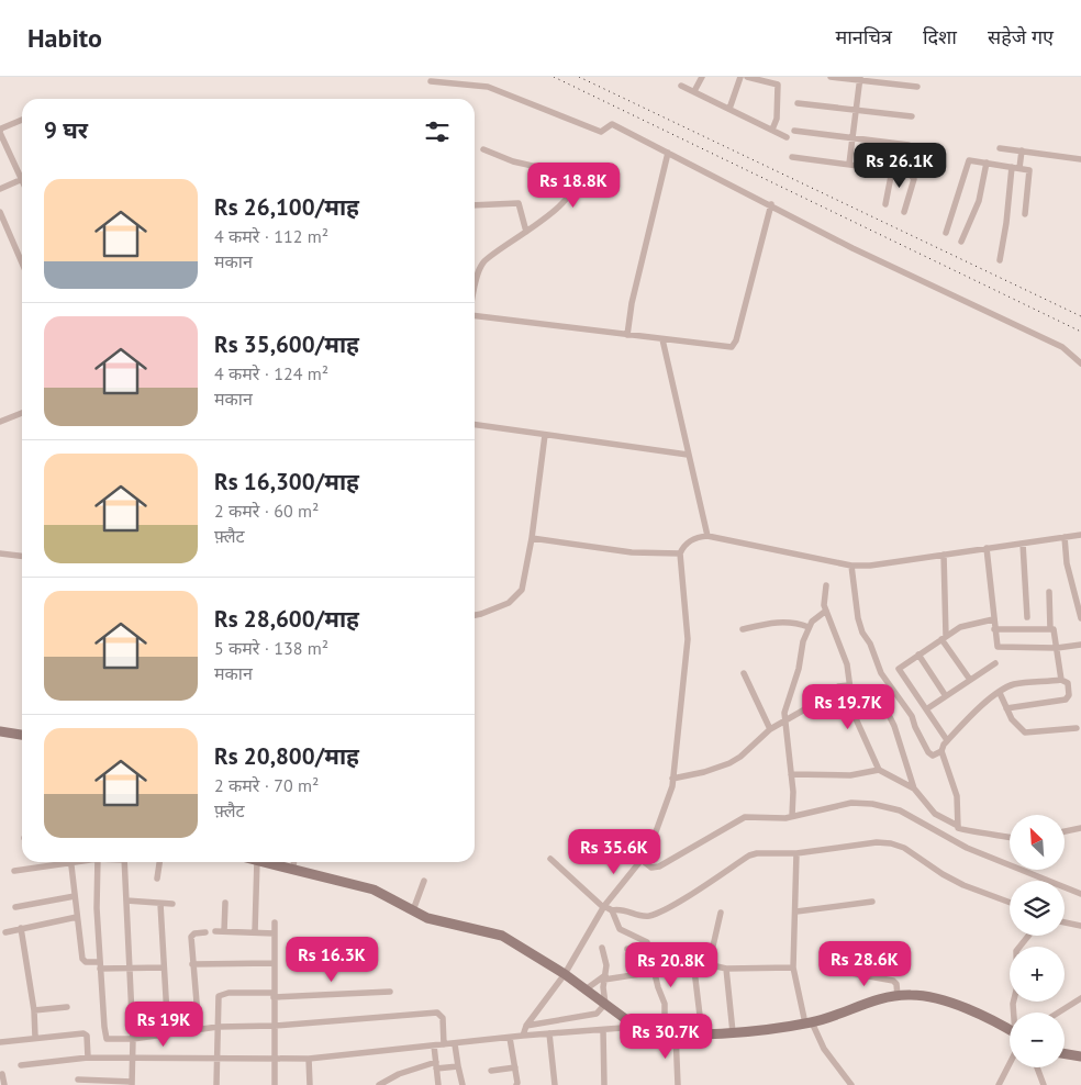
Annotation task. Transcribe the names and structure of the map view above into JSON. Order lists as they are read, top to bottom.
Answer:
{
  "north": "top left",
  "page": {
    "header": "Habito",
    "nav": ["मानचित्र", "दिशा", "सहेजे गए"],
    "heading": "9 घर",
    "price": [
      "Rs 26.1K",
      "Rs 18.8K",
      "Rs 19.7K",
      "Rs 35.6K",
      "Rs 16.3K",
      "Rs 28.6K",
      "Rs 20.8K",
      "Rs 19K",
      "Rs 30.7K"
    ],
    "list": [
      {
        "name": "Rs 26,100/माह",
        "note": "4 कमरे · 112 m² · मकान"
      },
      {
        "name": "Rs 35,600/माह",
        "note": "4 कमरे · 124 m² · मकान"
      },
      {
        "name": "Rs 16,300/माह",
        "note": "2 कमरे · 60 m² · फ़्लैट"
      },
      {
        "name": "Rs 28,600/माह",
        "note": "5 कमरे · 138 m² · मकान"
      },
      {
        "name": "Rs 20,800/माह",
        "note": "2 कमरे · 70 m² · फ़्लैट"
      }
    ],
    "map_buttons": ["+", "−"]
  }
}
